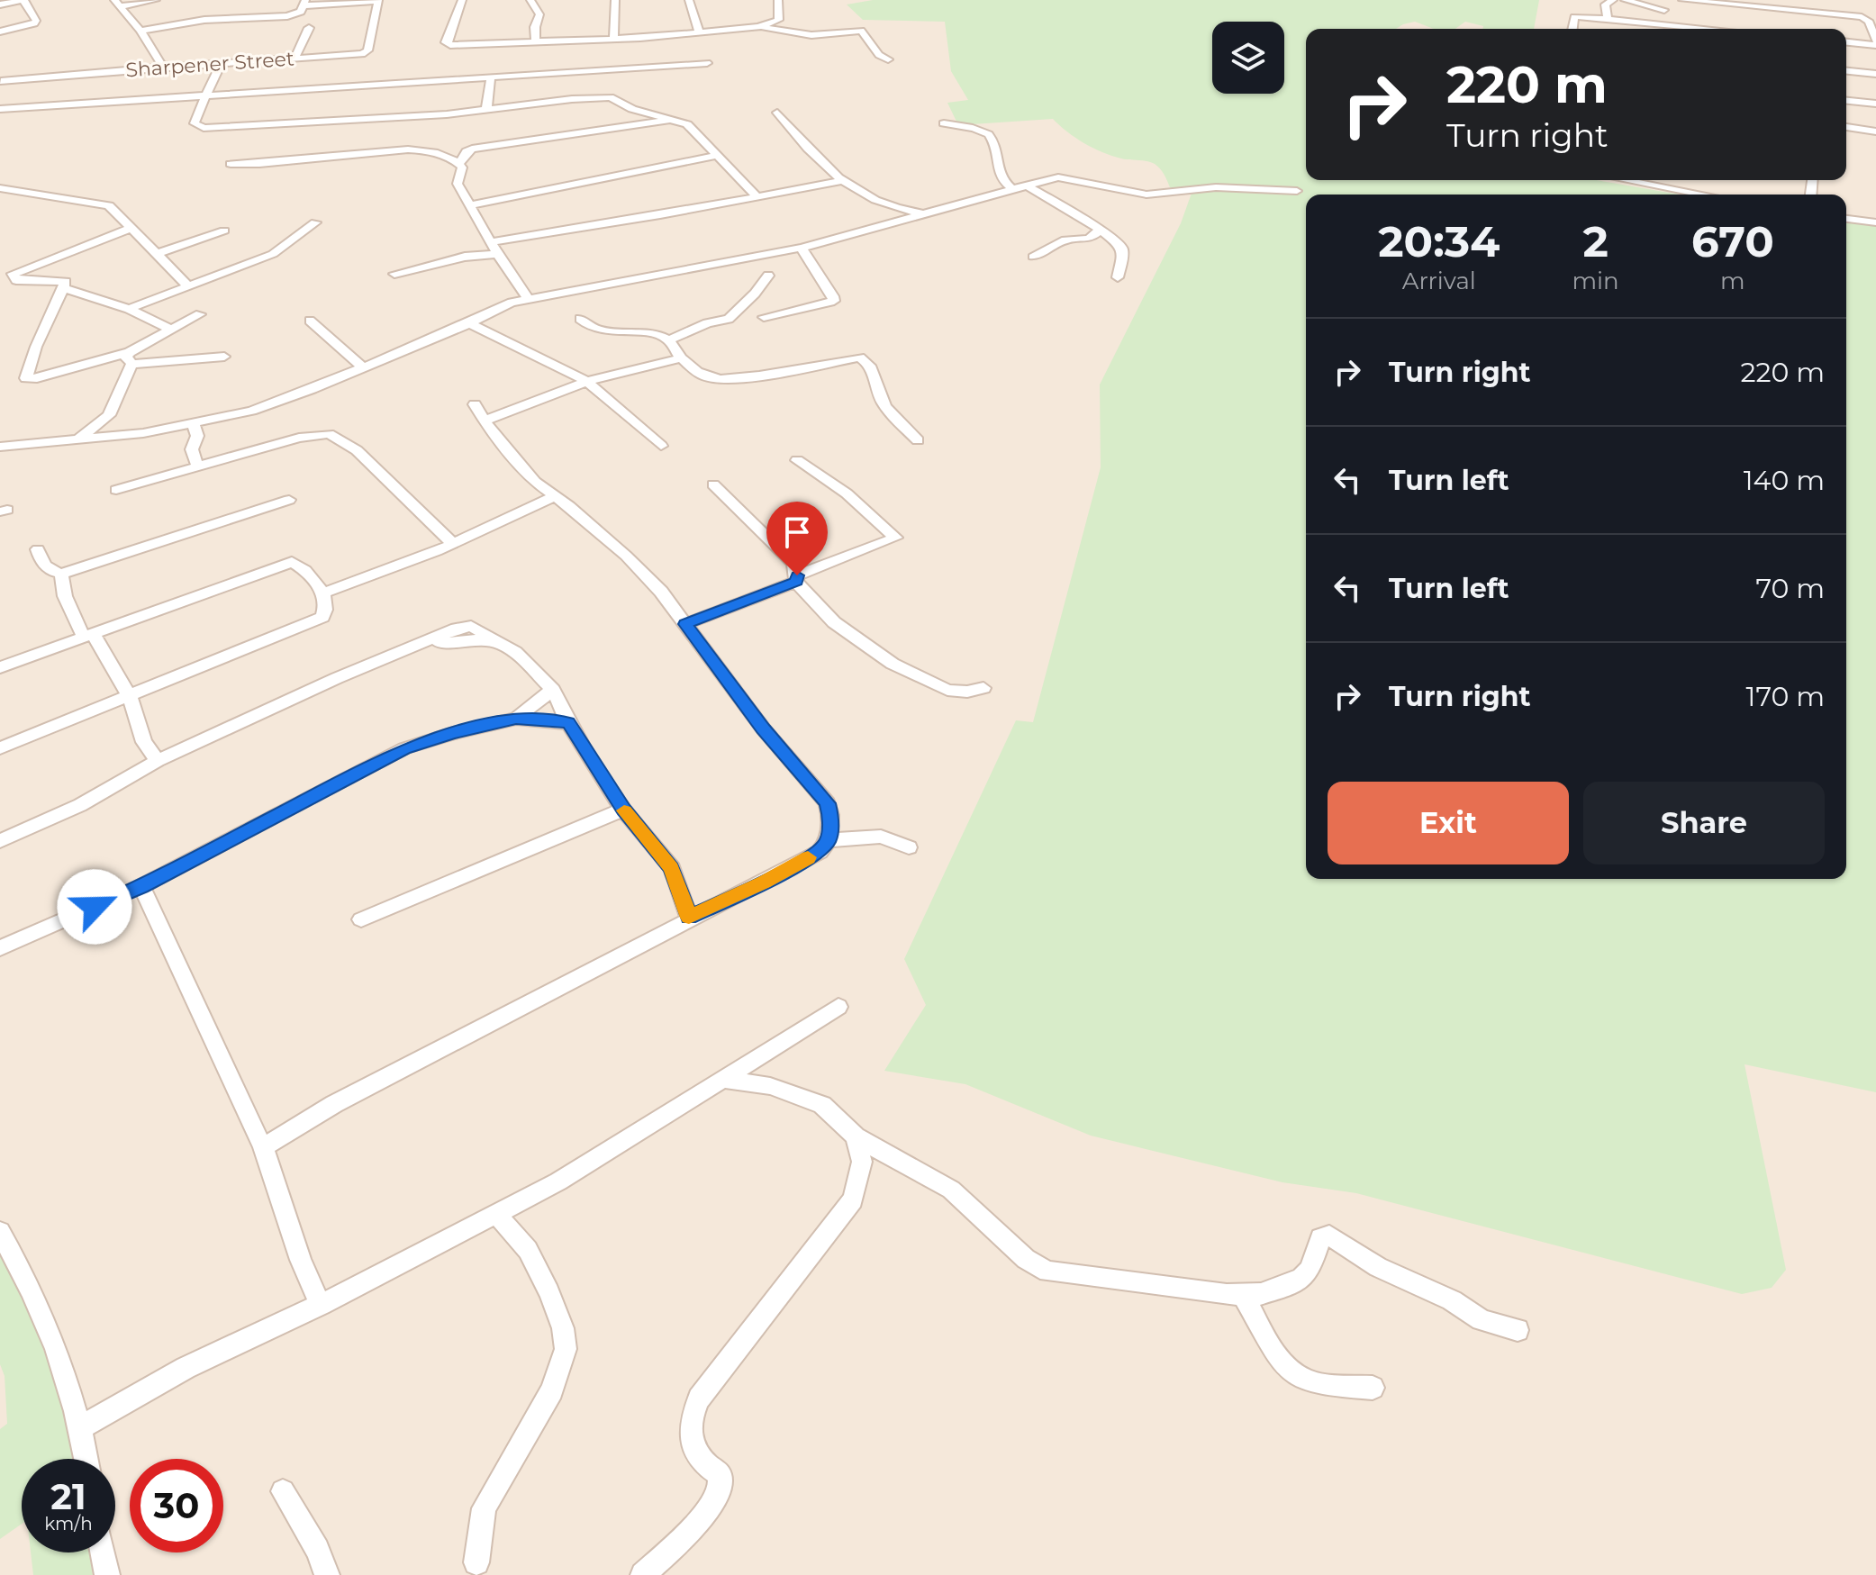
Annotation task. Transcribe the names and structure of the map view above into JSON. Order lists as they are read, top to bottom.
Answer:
{
  "streets": {
    "street": ["Sharpener Street"]
  },
  "page": {
    "turn": ["220 m", "Turn right"],
    "eta": [
      "20:34",
      "Arrival",
      "2",
      "min",
      "670",
      "m"
    ],
    "list": [
      {
        "name": "Turn right",
        "value": "220 m"
      },
      {
        "name": "Turn left",
        "value": "140 m"
      },
      {
        "name": "Turn left",
        "value": "70 m"
      },
      {
        "name": "Turn right",
        "value": "170 m"
      }
    ],
    "buttons": ["Exit", "Share"],
    "speed": "21 km/h",
    "limit": "30"
  }
}
